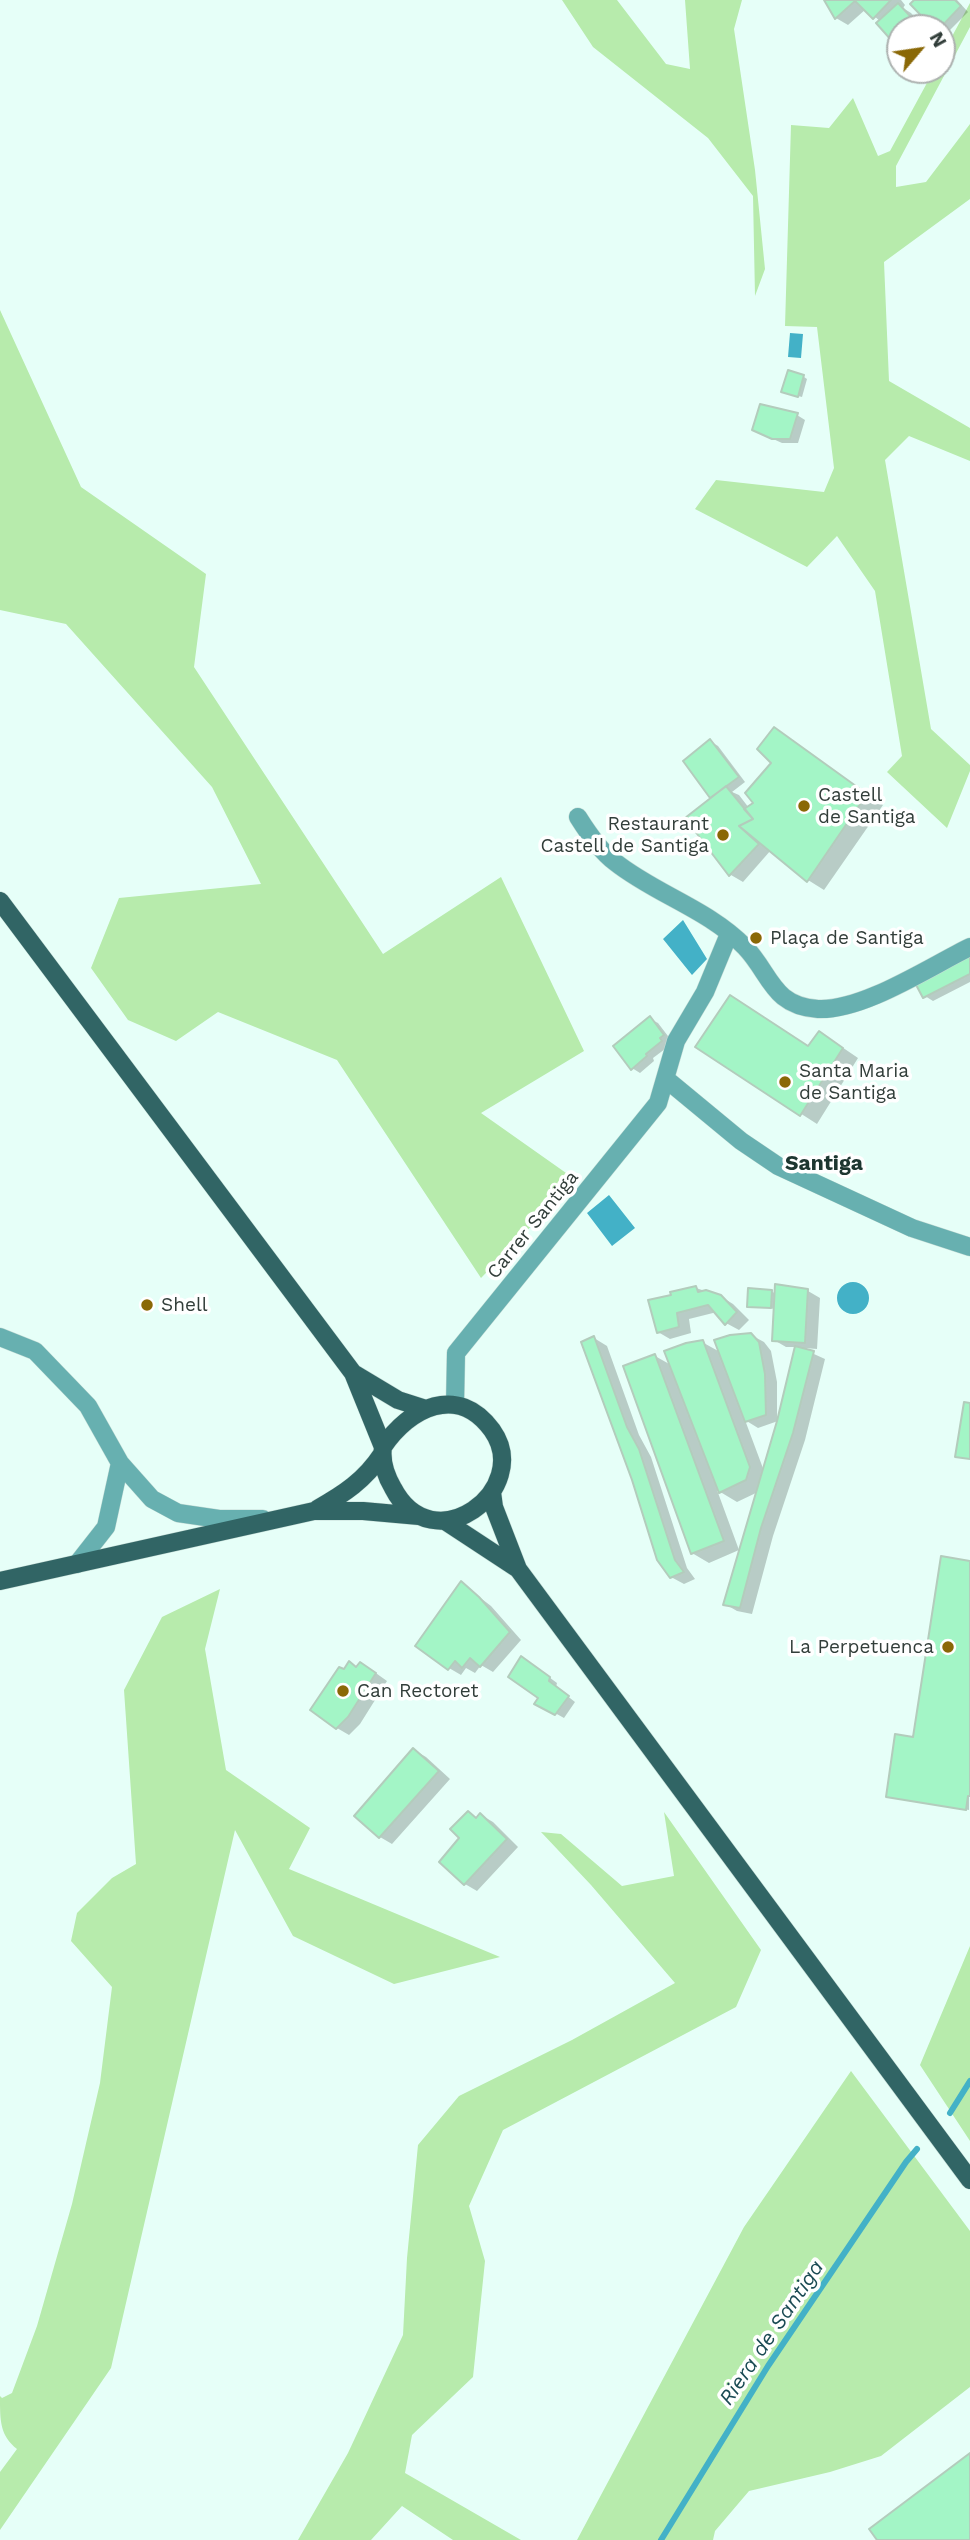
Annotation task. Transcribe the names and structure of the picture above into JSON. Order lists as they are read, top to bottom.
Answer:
{
  "streets": {
    "street": ["Carrer Santiga"]
  },
  "districts": ["Santiga"],
  "water": ["Riera de Santiga"],
  "places": [
    "Castell de Santiga",
    "Restaurant Castell de Santiga",
    "Plaça de Santiga",
    "Santa Maria de Santiga",
    "Shell",
    "La Perpetuenca",
    "Can Rectoret"
  ],
  "north": "top right"
}
